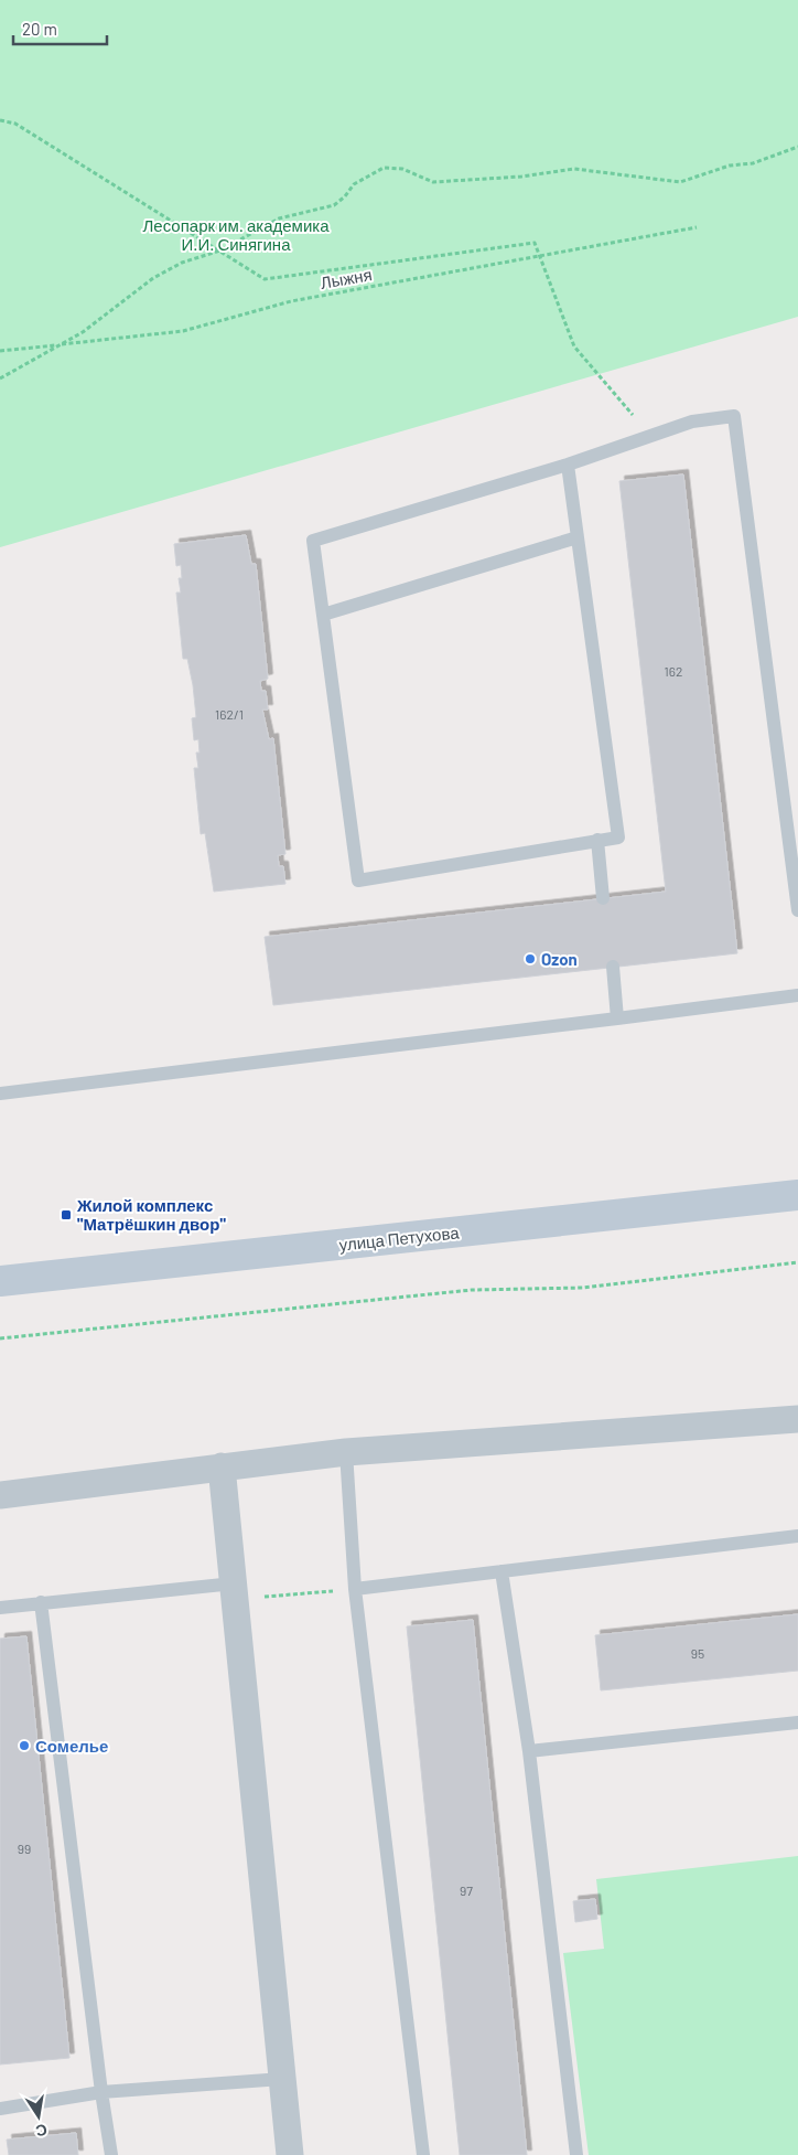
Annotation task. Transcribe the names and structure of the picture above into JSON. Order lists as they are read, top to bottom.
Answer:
{
  "streets": {
    "street": ["улица Петухова"],
    "path": ["Лыжня"]
  },
  "parks": ["Лесопарк им. академика И.И. Синягина"],
  "places": {
    "other": ["Ozon", "Сомелье"],
    "transit": ["Жилой комплекс \"Матрёшкин двор\""]
  },
  "house_numbers": [
    "162",
    "162/1",
    "95",
    "99",
    "97"
  ],
  "scale_bar": "20 m",
  "north": "bottom"
}
